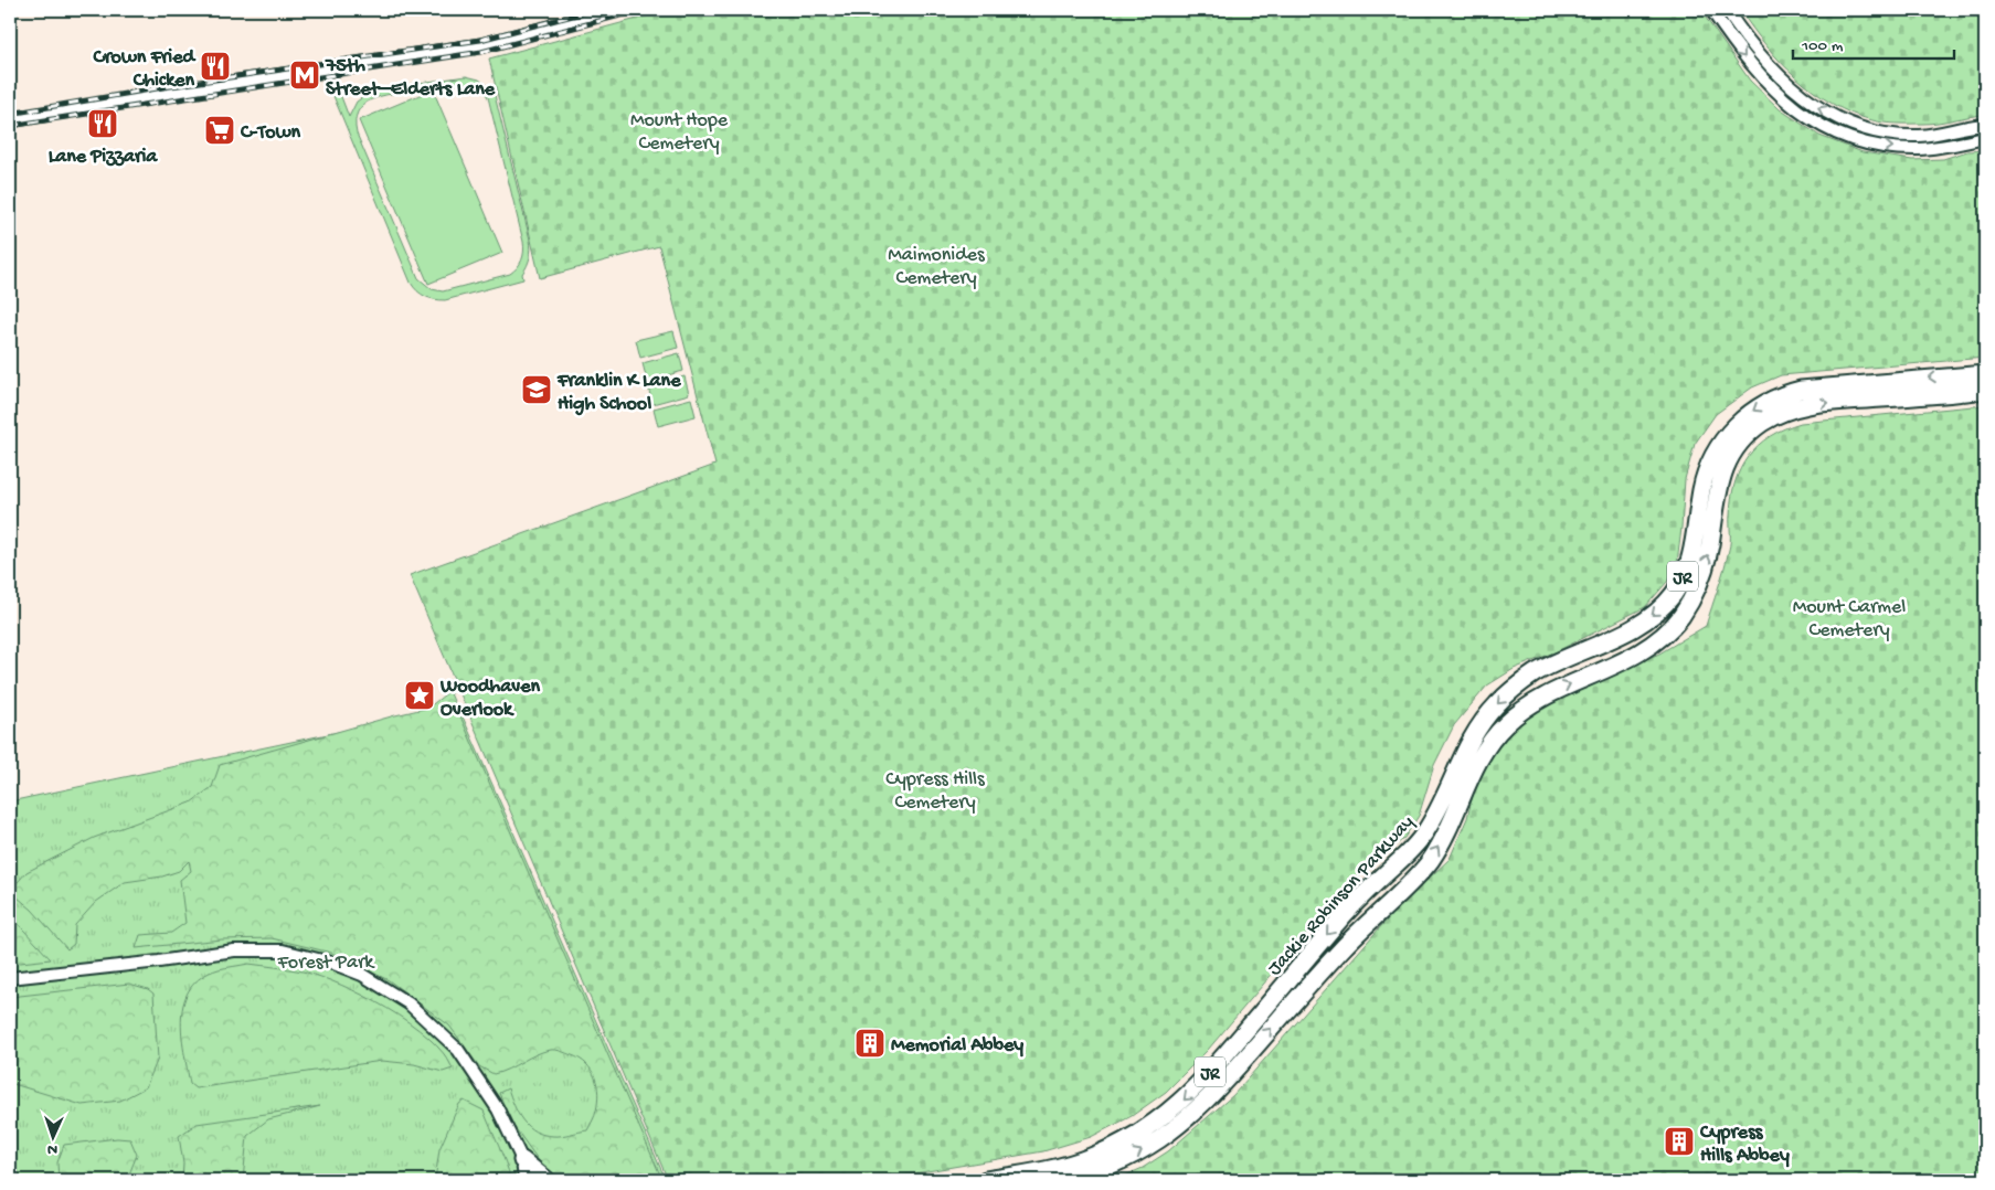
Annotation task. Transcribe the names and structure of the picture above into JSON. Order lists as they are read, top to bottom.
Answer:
{
  "streets": {
    "highway": ["JR", "Jackie Robinson Parkway"]
  },
  "parks": [
    "Mount Hope Cemetery",
    "Maimonides Cemetery",
    "Mount Carmel Cemetery",
    "Cypress Hills Cemetery",
    "Forest Park"
  ],
  "places": {
    "restaurant": ["Crown Fried Chicken", "Lane Pizzaria"],
    "metro station": ["75th Street–Elderts Lane"],
    "supermarket": ["C-Town"],
    "school or university": ["Franklin K Lane High School"],
    "place": ["Woodhaven Overlook"],
    "building": ["Memorial Abbey", "Cypress Hills Abbey"]
  },
  "scale_bar": "100 m",
  "north": "bottom"
}
